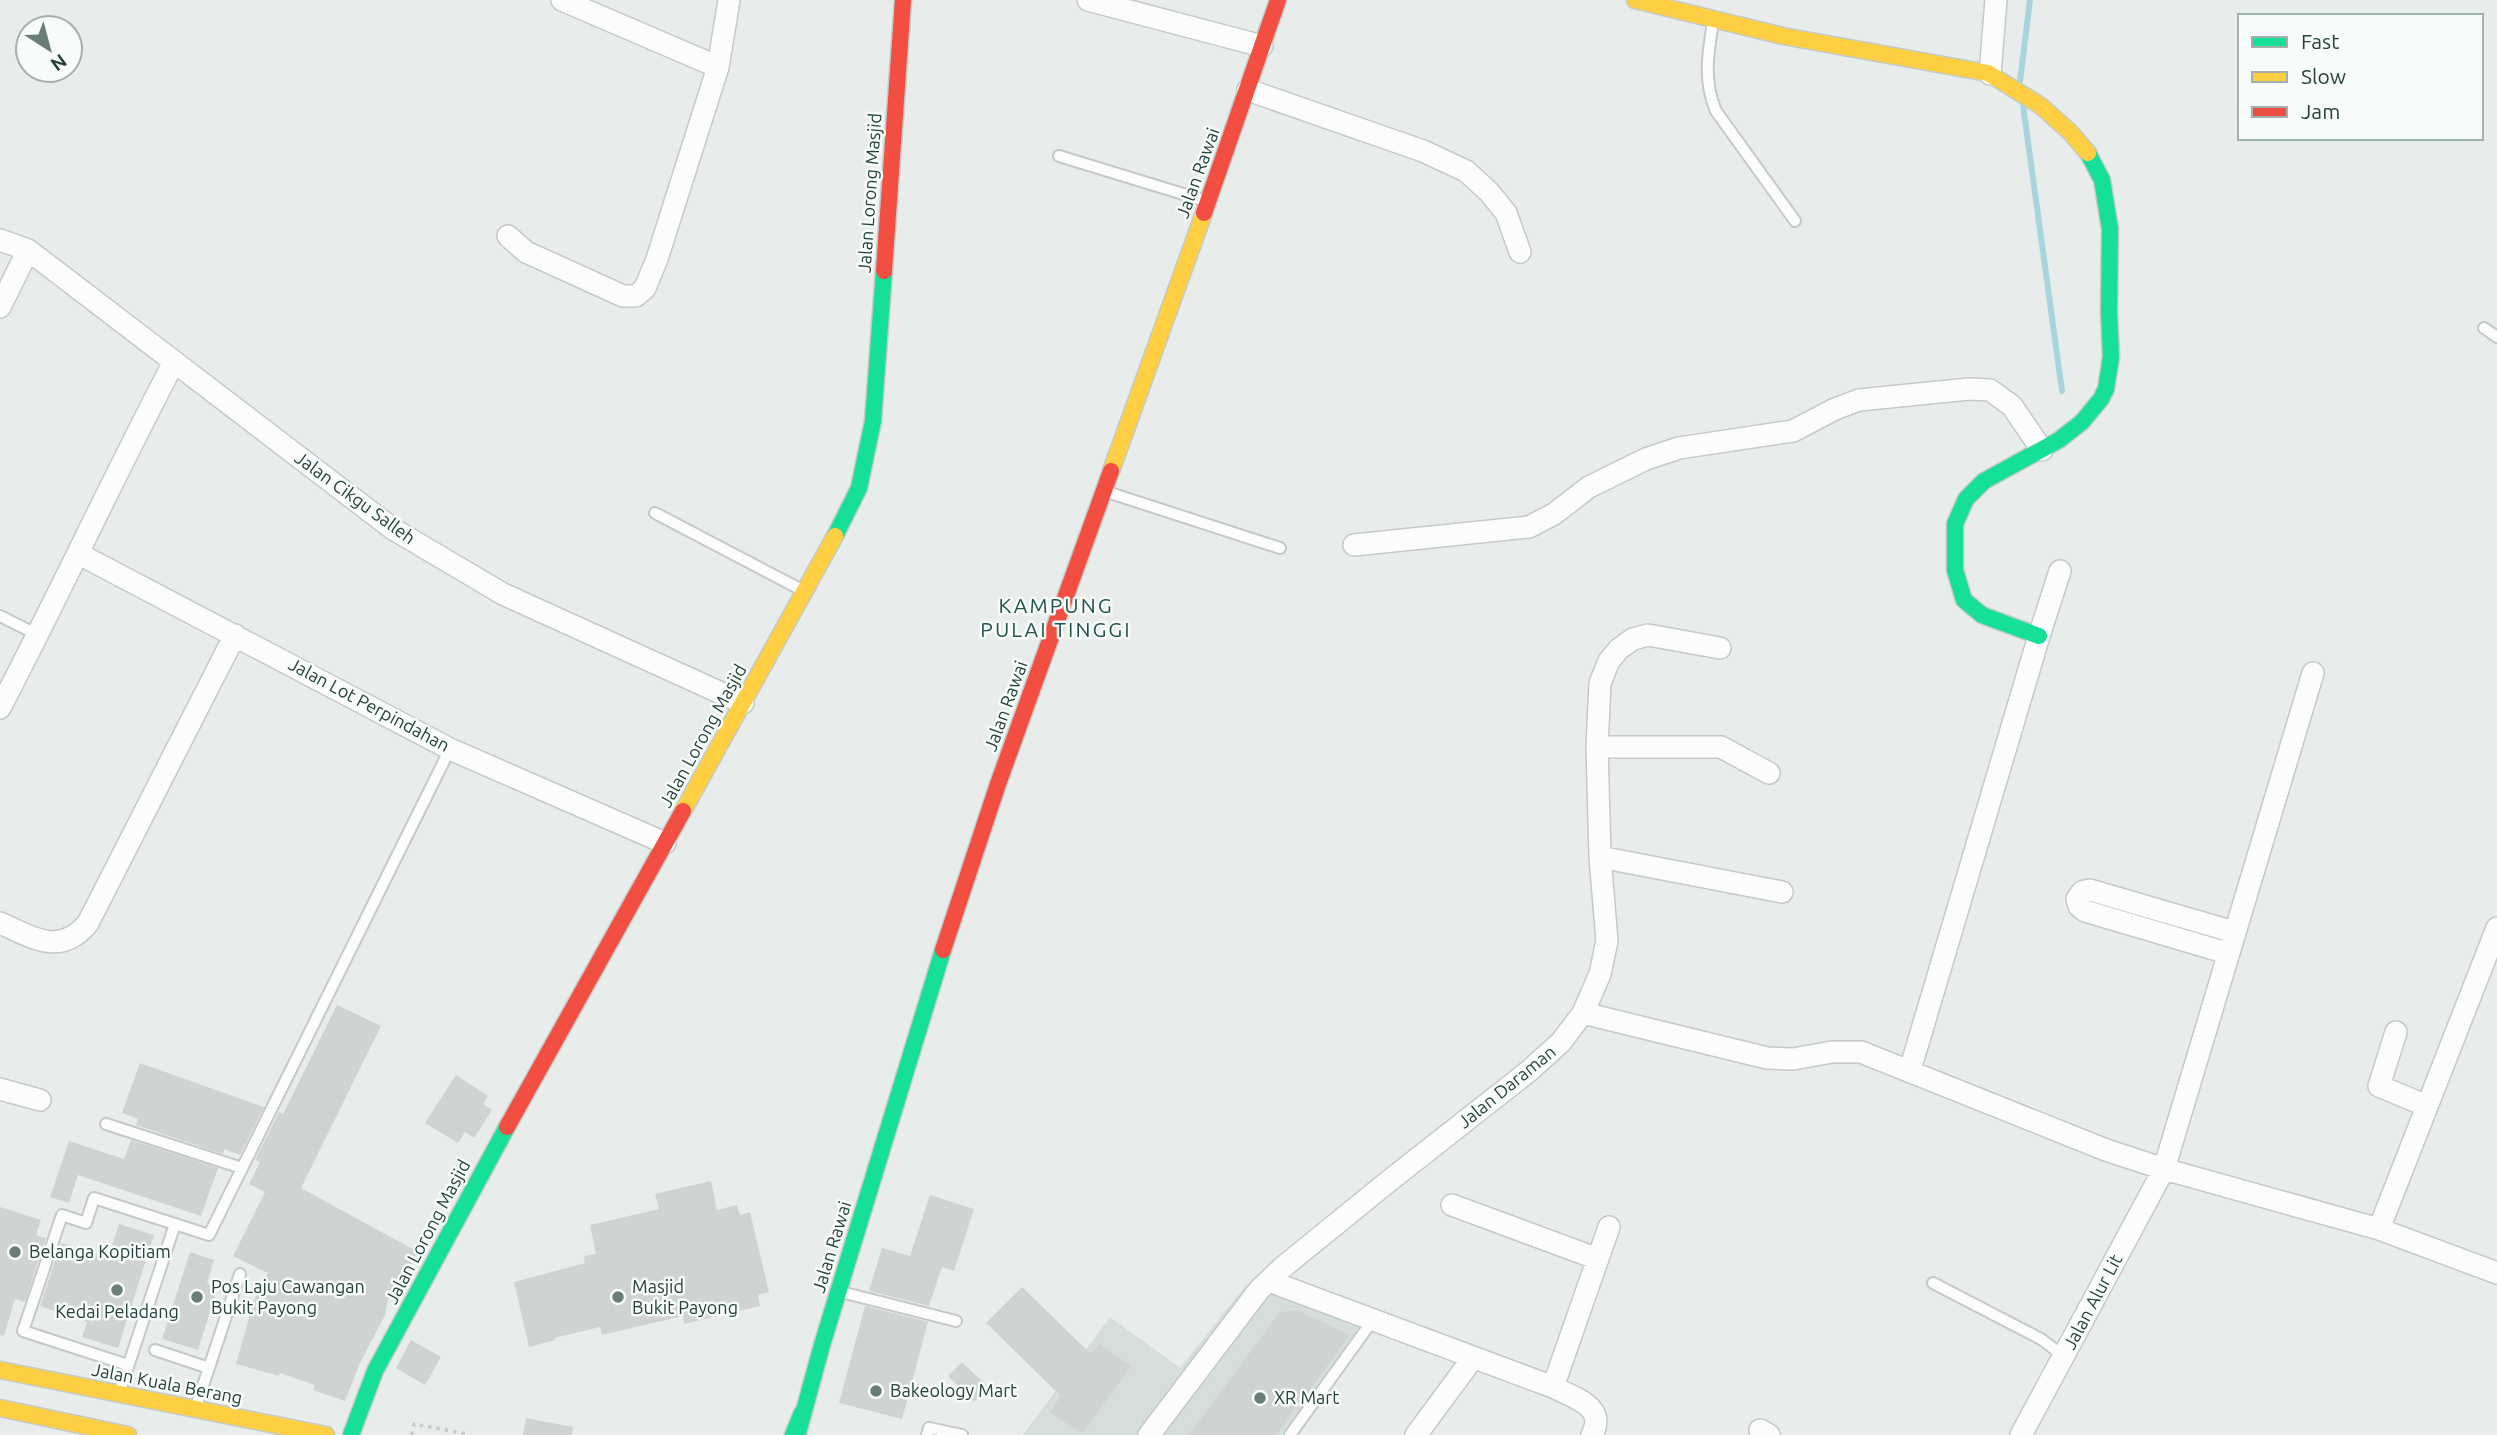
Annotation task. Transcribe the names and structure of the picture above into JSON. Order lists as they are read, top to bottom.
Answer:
{
  "streets": {
    "main road": ["Jalan Rawai", "Jalan Lorong Masjid", "Jalan Kuala Berang"],
    "street": [
      "Jalan Cikgu Salleh",
      "Jalan Lot Perpindahan",
      "Jalan Daraman",
      "Jalan Alur Lit"
    ]
  },
  "crossings": [
    ["Jalan Lorong Masjid", "Jalan Cikgu Salleh"],
    ["Jalan Lorong Masjid", "Jalan Lot Perpindahan"]
  ],
  "districts": ["KAMPUNG PULAI TINGGI"],
  "places": [
    "Belanga Kopitiam",
    "Kedai Peladang",
    "Pos Laju Cawangan Bukit Payong",
    "Masjid Bukit Payong",
    "Bakeology Mart",
    "XR Mart"
  ],
  "legend": ["Fast", "Slow", "Jam"],
  "north": "bottom right"
}
